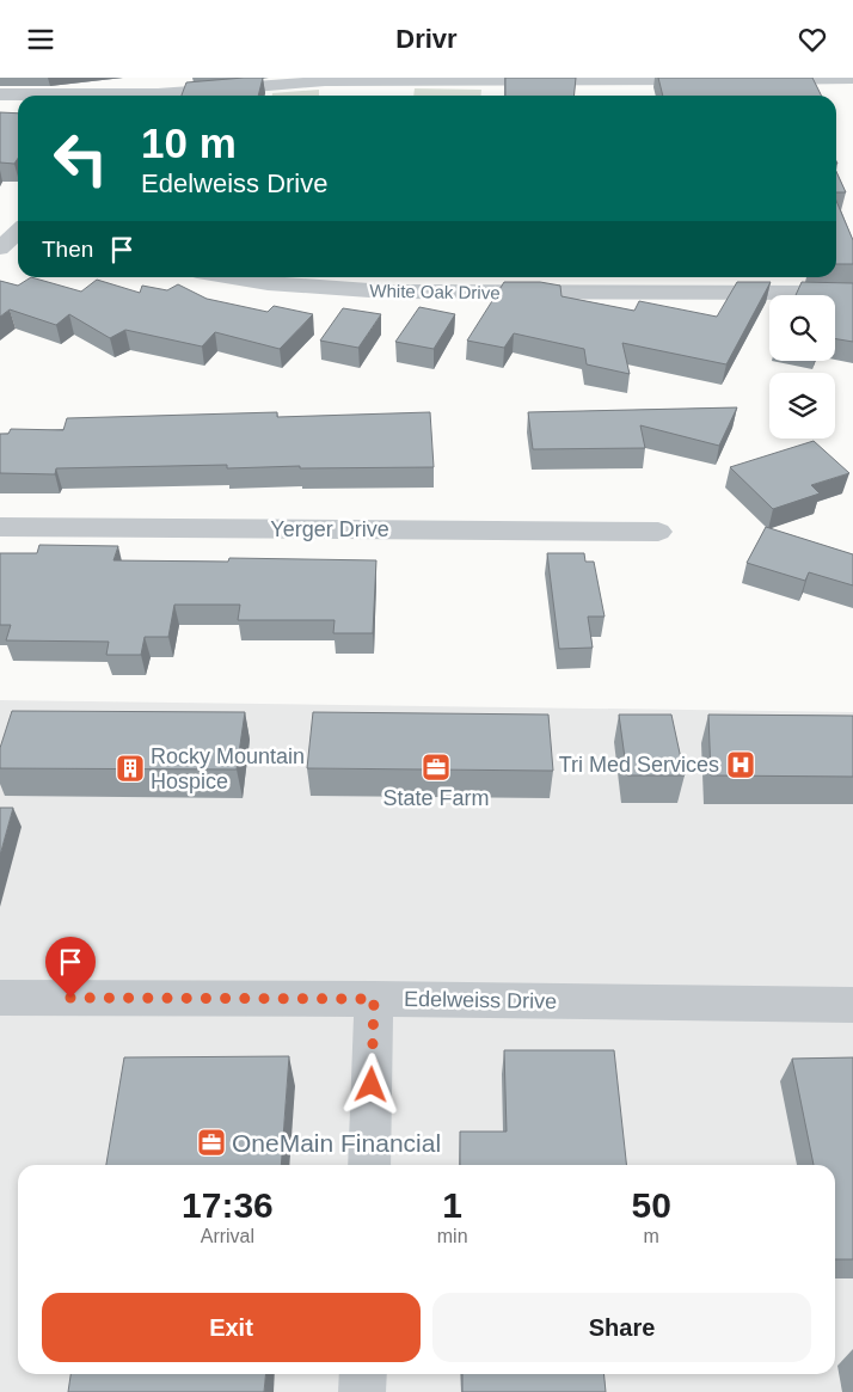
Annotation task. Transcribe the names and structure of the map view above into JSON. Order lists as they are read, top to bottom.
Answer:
{
  "streets": {
    "street": ["White Oak Drive", "Yerger Drive", "Edelweiss Drive"]
  },
  "places": {
    "hospital": ["Tri Med Services"],
    "office": ["State Farm", "OneMain Financial"],
    "building": ["Rocky Mountain Hospice"]
  },
  "page": {
    "header": "Drivr",
    "turn": ["10 m", "Edelweiss Drive"],
    "then": "Then",
    "eta": [
      "17:36",
      "Arrival",
      "1",
      "min",
      "50",
      "m"
    ],
    "buttons": ["Exit", "Share"]
  }
}
